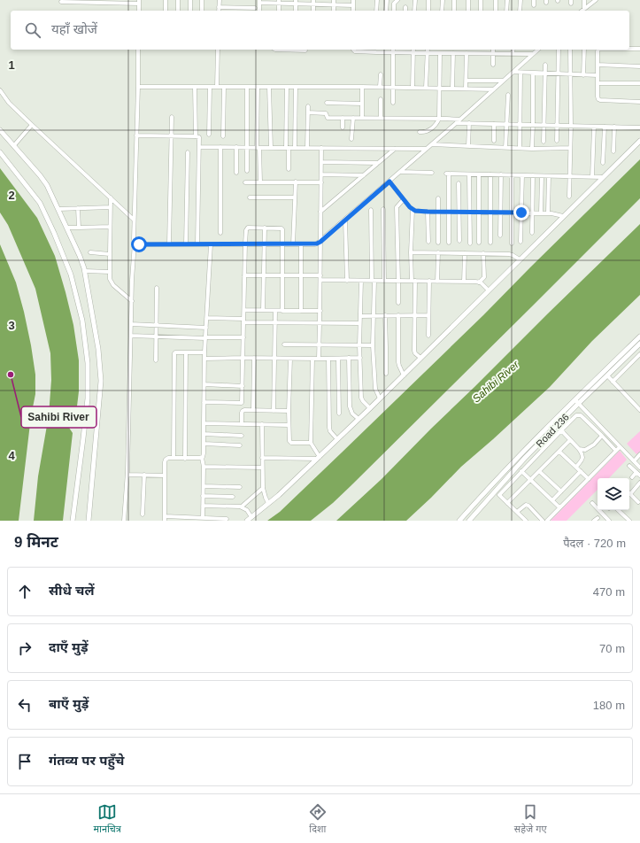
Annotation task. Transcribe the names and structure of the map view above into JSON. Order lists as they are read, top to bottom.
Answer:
{
  "streets": {
    "street": ["Road 236"]
  },
  "water": ["Sahibi River"],
  "places": ["Sahibi River"],
  "page": {
    "search": "यहाँ खोजें",
    "heading": ["9 मिनट", "पैदल · 720 m"],
    "list": [
      ["सीधे चलें", "470 m"],
      ["दाएँ मुड़ें", "70 m"],
      ["बाएँ मुड़ें", "180 m"],
      "गंतव्य पर पहुँचे"
    ],
    "nav": ["मानचित्र", "दिशा", "सहेजे गए"]
  },
  "grid": {
    "rows": [
      "1",
      "2",
      "3",
      "4"
    ]
  }
}
